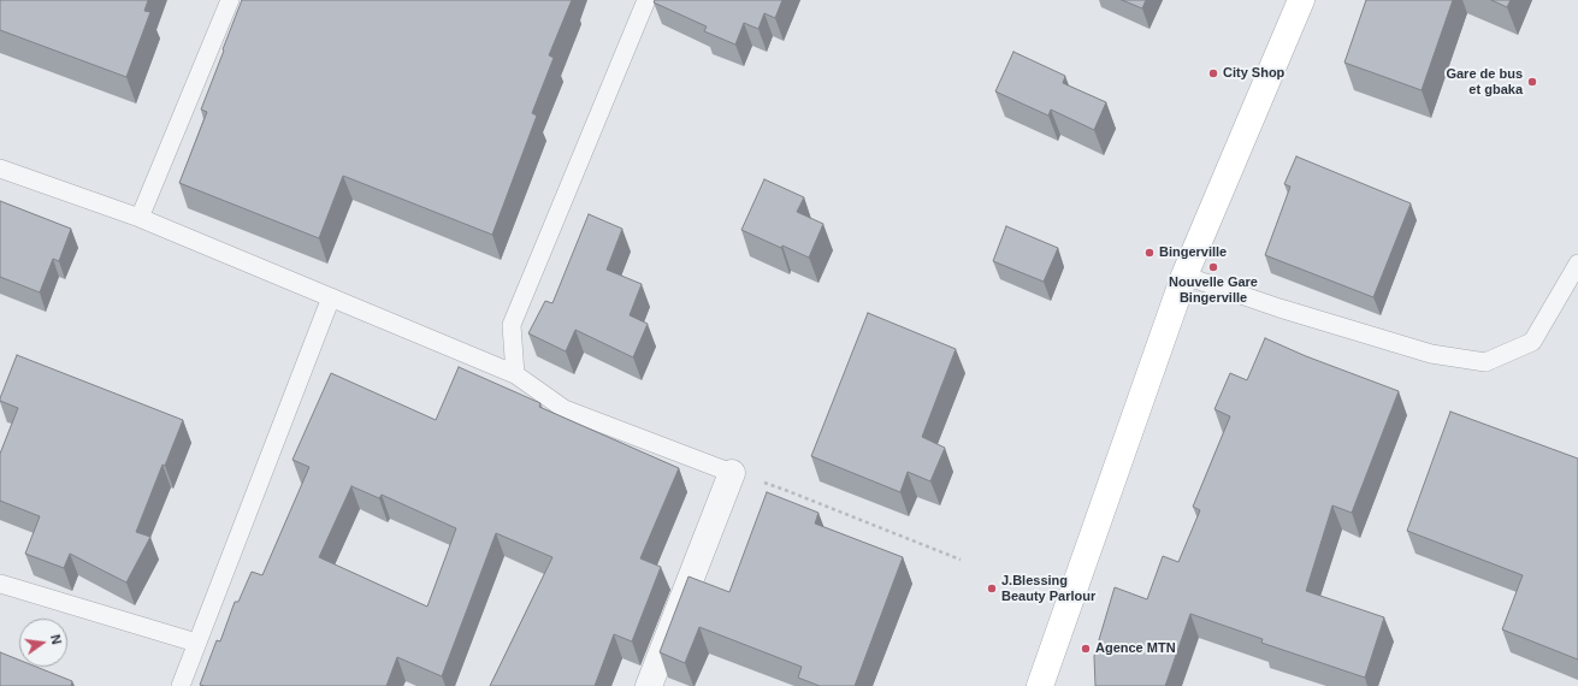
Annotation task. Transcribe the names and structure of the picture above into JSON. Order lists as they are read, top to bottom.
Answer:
{
  "places": [
    "City Shop",
    "Gare de bus et gbaka",
    "Bingerville",
    "Nouvelle Gare Bingerville",
    "J.Blessing Beauty Parlour",
    "Agence MTN"
  ],
  "north": "right"
}
